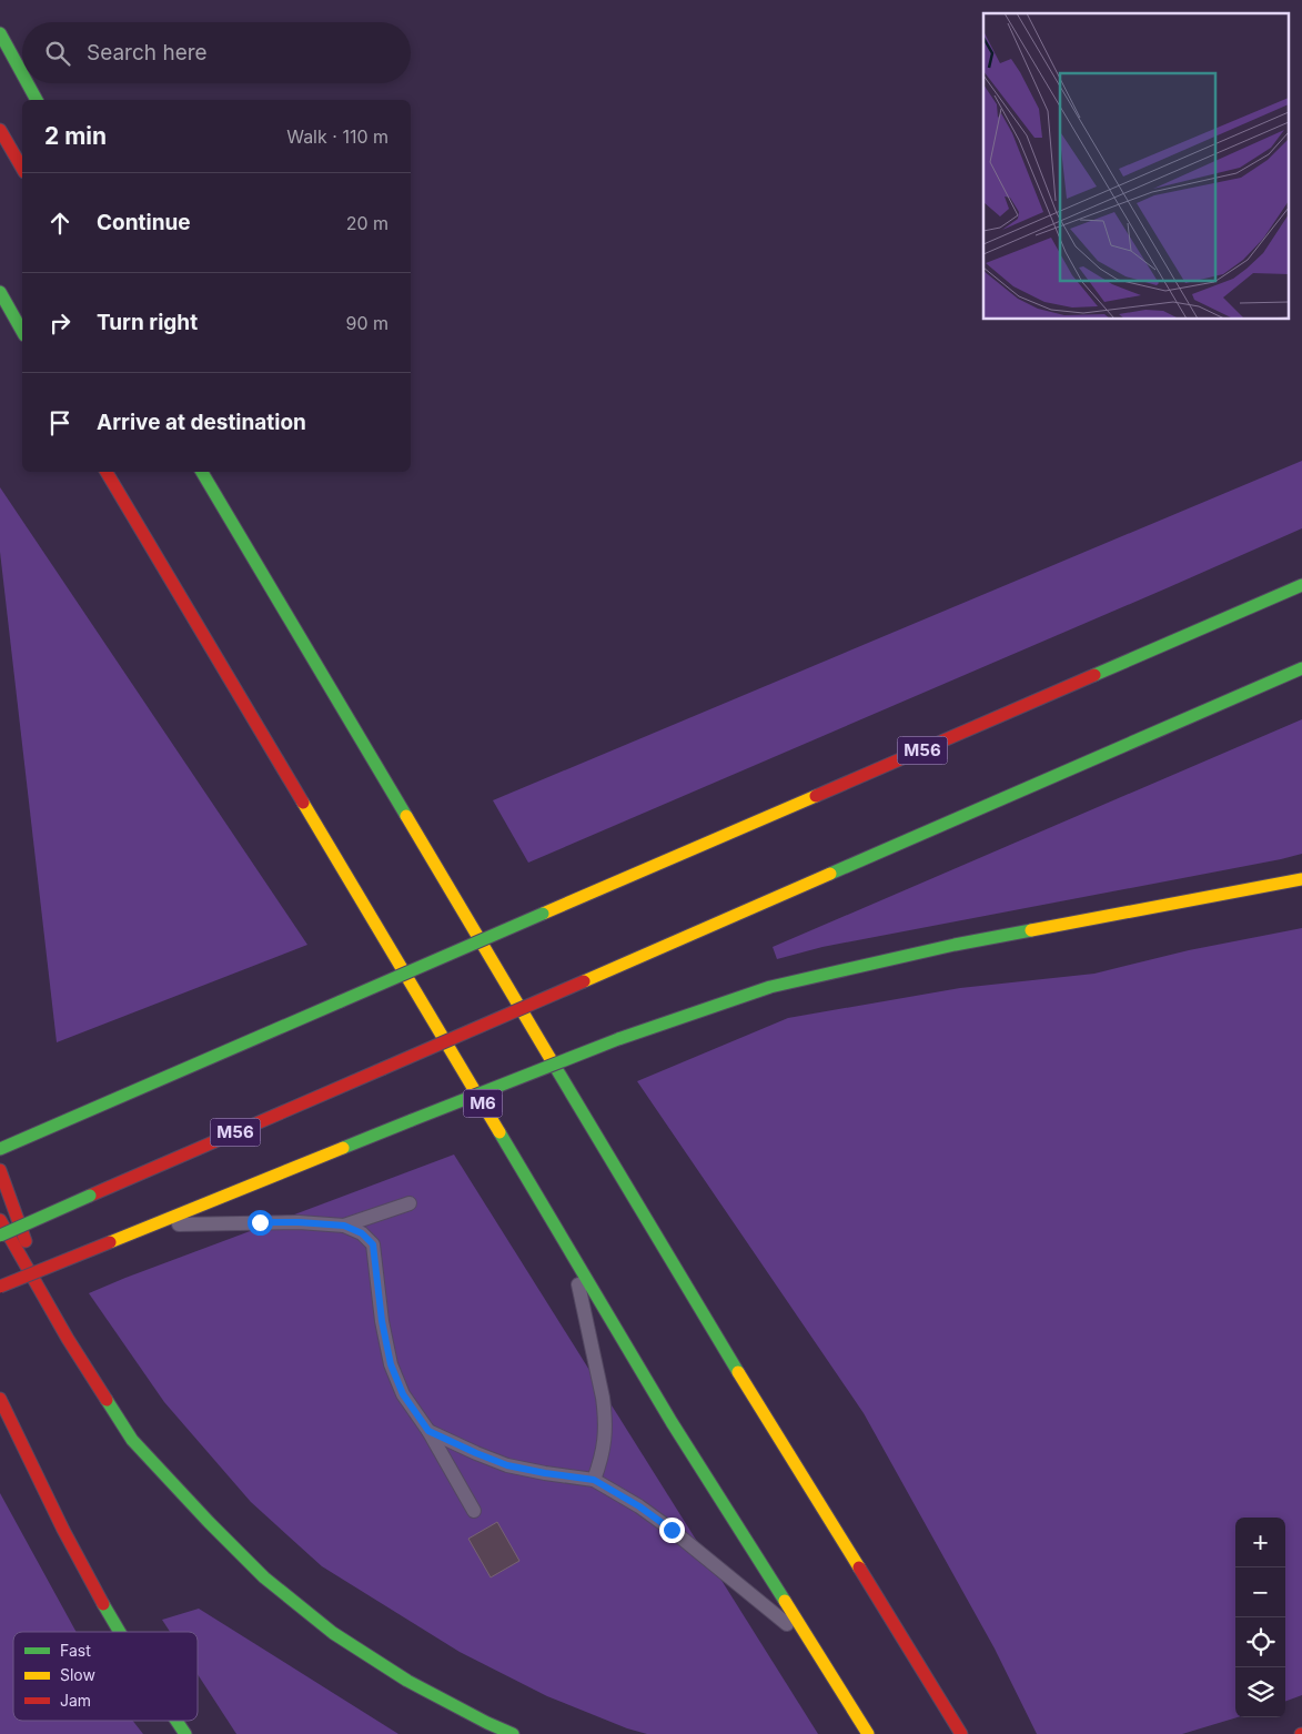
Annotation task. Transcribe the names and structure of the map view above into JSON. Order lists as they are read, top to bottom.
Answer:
{
  "streets": {
    "highway": ["M56", "M6"]
  },
  "legend": ["Fast", "Slow", "Jam"],
  "page": {
    "search": "Search here",
    "heading": ["2 min", "Walk · 110 m"],
    "list": [
      ["Continue", "20 m"],
      ["Turn right", "90 m"],
      "Arrive at destination"
    ],
    "map_buttons": ["+", "−"]
  }
}
